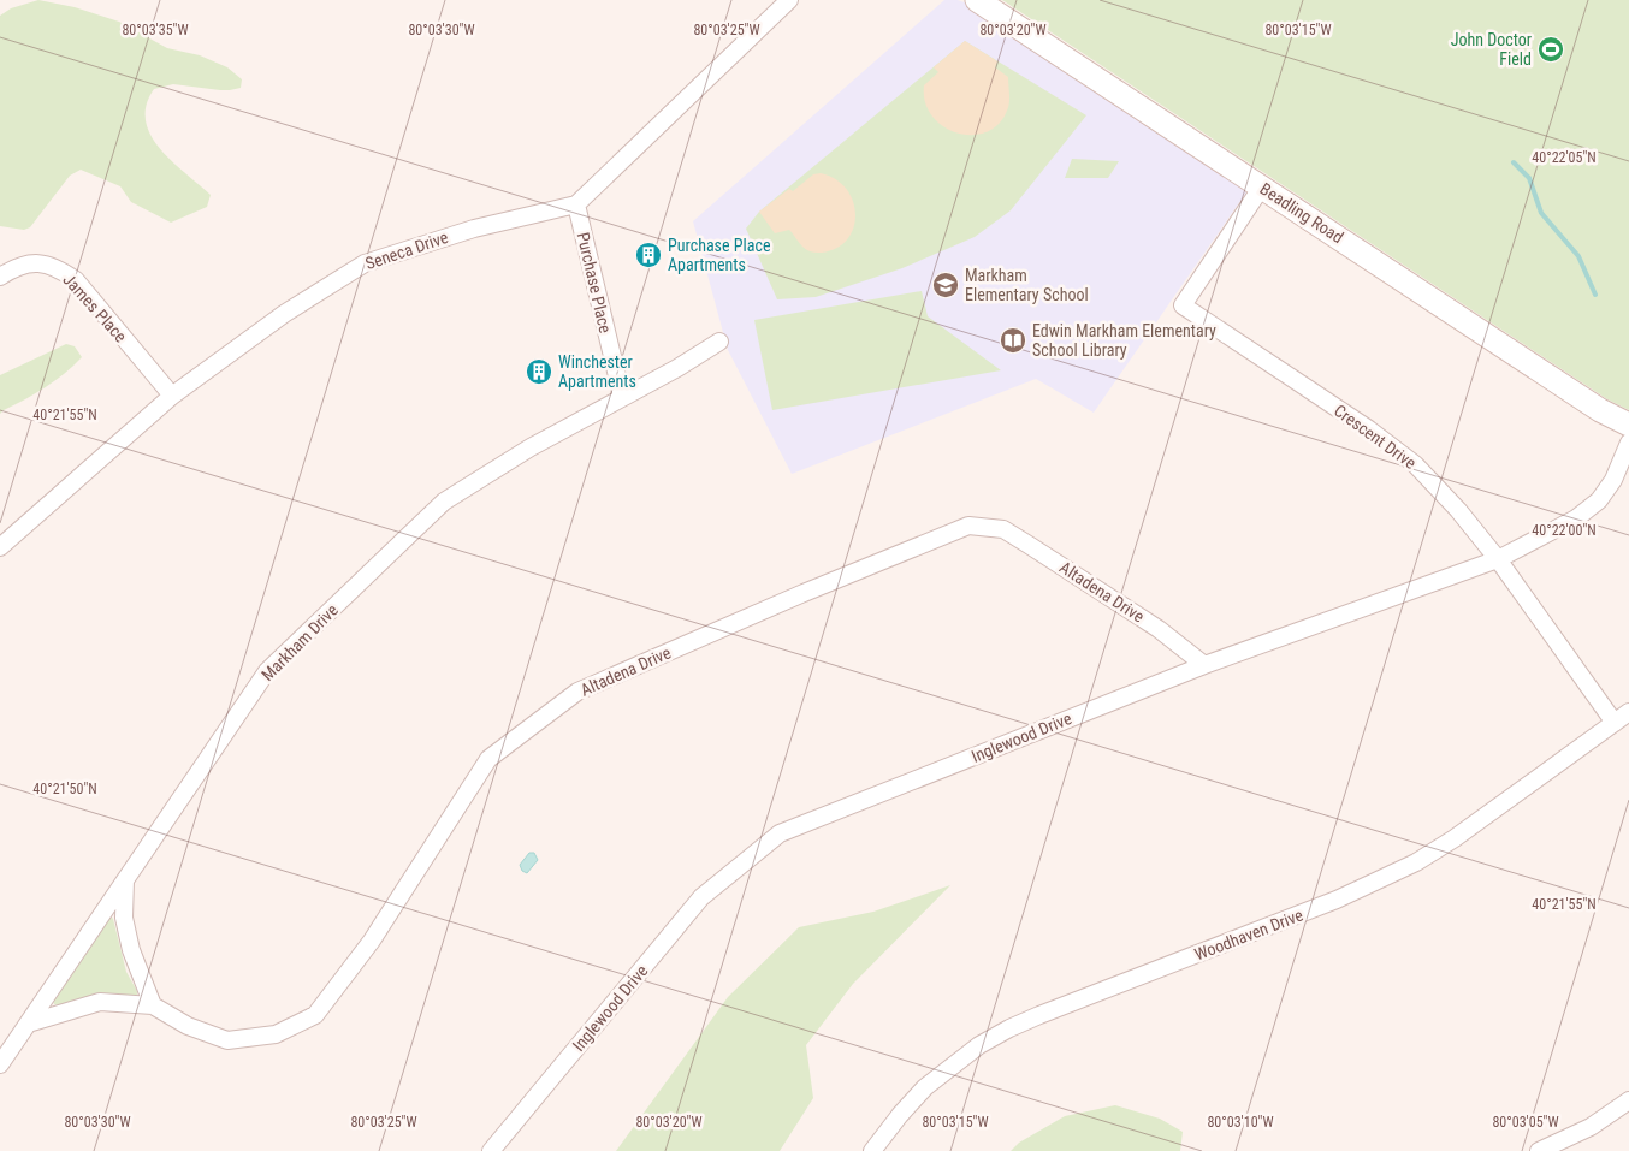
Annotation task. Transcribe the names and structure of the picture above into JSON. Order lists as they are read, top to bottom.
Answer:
{
  "streets": {
    "street": [
      "Beadling Road",
      "Seneca Drive",
      "Purchase Place",
      "James Place",
      "Crescent Drive",
      "Altadena Drive",
      "Markham Drive",
      "Inglewood Drive",
      "Woodhaven Drive"
    ]
  },
  "crossings": [
    ["Beadling Road", "Crescent Drive"],
    ["Seneca Drive", "Purchase Place"],
    ["Seneca Drive", "James Place"],
    ["Purchase Place", "Markham Drive"],
    ["Crescent Drive", "Inglewood Drive"],
    ["Crescent Drive", "Woodhaven Drive"],
    ["Altadena Drive", "Markham Drive"],
    ["Altadena Drive", "Inglewood Drive"]
  ],
  "places": {
    "sports": ["John Doctor Field"],
    "building": ["Purchase Place Apartments", "Winchester Apartments"],
    "school or university": ["Markham Elementary School"],
    "library": ["Edwin Markham Elementary School Library"]
  },
  "coordinates": [
    "80°03'35\"W",
    "80°03'30\"W",
    "80°03'25\"W",
    "80°03'20\"W",
    "80°03'15\"W",
    "40°22'05\"N",
    "40°21'55\"N",
    "40°22'00\"N",
    "40°21'50\"N",
    "80°03'10\"W",
    "80°03'05\"W"
  ]
}
